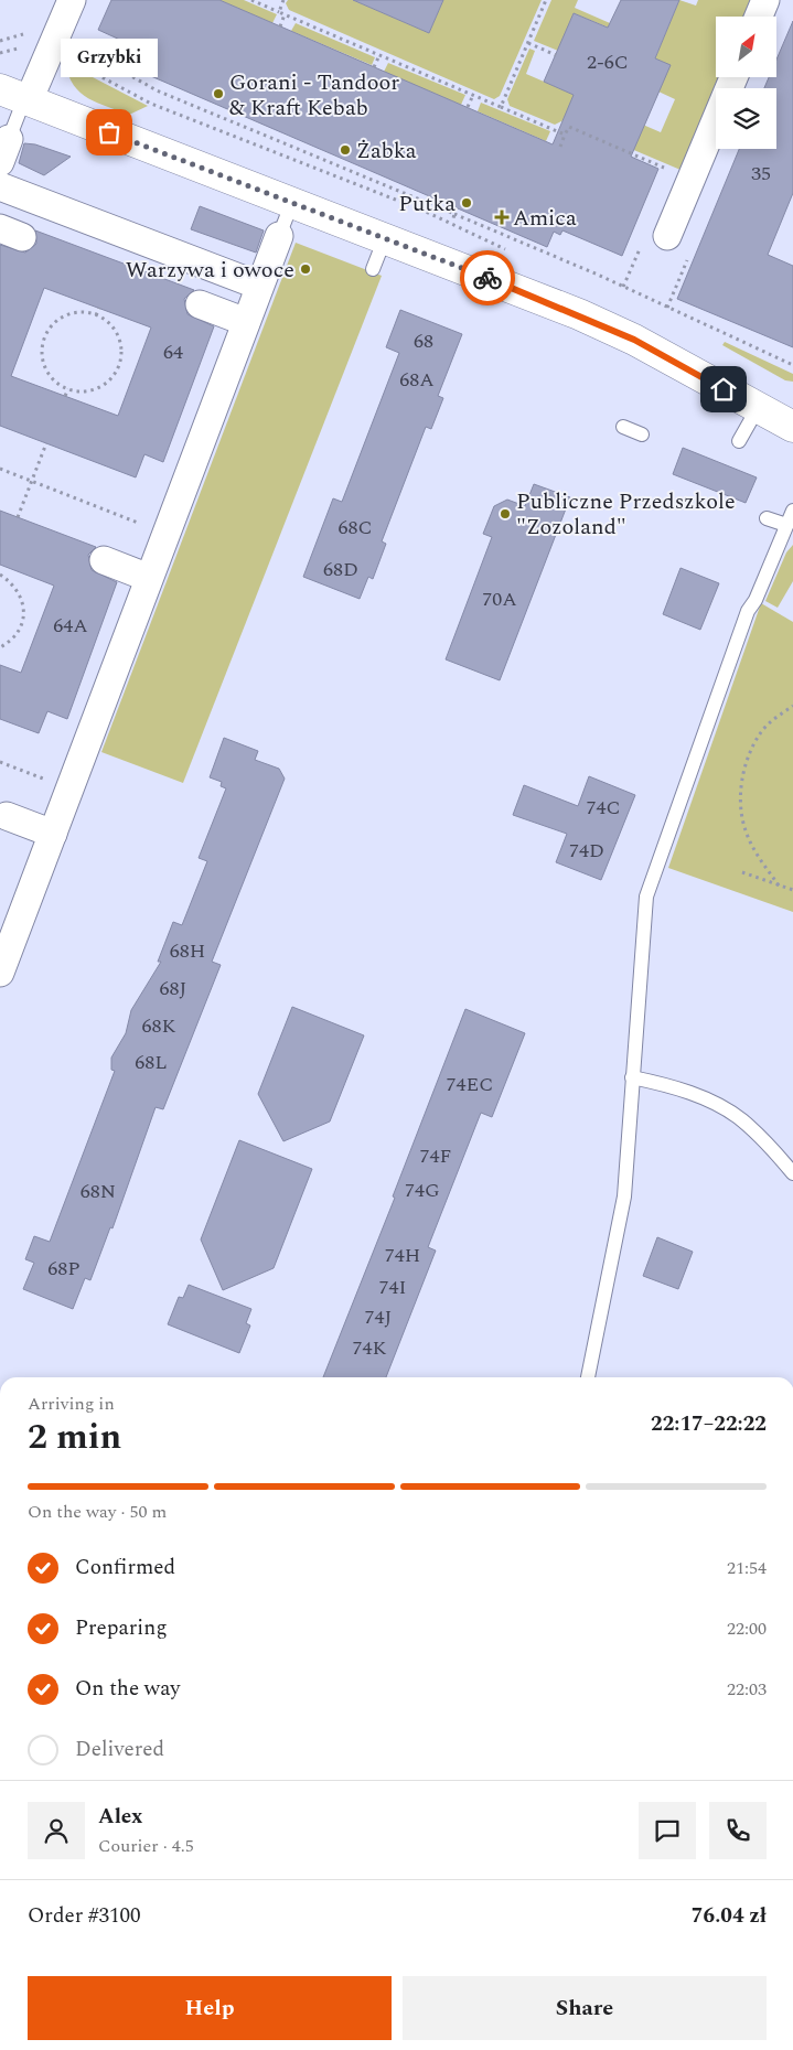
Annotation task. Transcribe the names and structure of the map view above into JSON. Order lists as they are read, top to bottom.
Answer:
{
  "places": {
    "other": [
      "Gorani - Tandoor & Kraft Kebab",
      "Grzybki",
      "Żabka",
      "Putka",
      "Warzywa i owoce",
      "Publiczne Przedszkole \"Zozoland\""
    ],
    "health": ["Amica"]
  },
  "house_numbers": [
    "2-6C",
    "35",
    "68",
    "64",
    "68A",
    "68C",
    "68D",
    "70A",
    "64A",
    "74C",
    "74D",
    "68H",
    "68J",
    "68K",
    "68L",
    "74EC",
    "74F",
    "74G",
    "68N",
    "74H",
    "68P",
    "74I",
    "74J",
    "74K"
  ],
  "north": "top right",
  "page": {
    "bubble": "Grzybki",
    "heading": ["2 min", "Arriving in", "22:17–22:22"],
    "panel": [
      "Alex",
      "Courier · 4.5",
      "Order #3100",
      "76.04 zł"
    ],
    "bar": "On the way · 50 m",
    "list": [
      ["Confirmed", "21:54"],
      ["Preparing", "22:00"],
      ["On the way", "22:03"],
      "Delivered"
    ],
    "buttons": ["Help", "Share"]
  }
}
